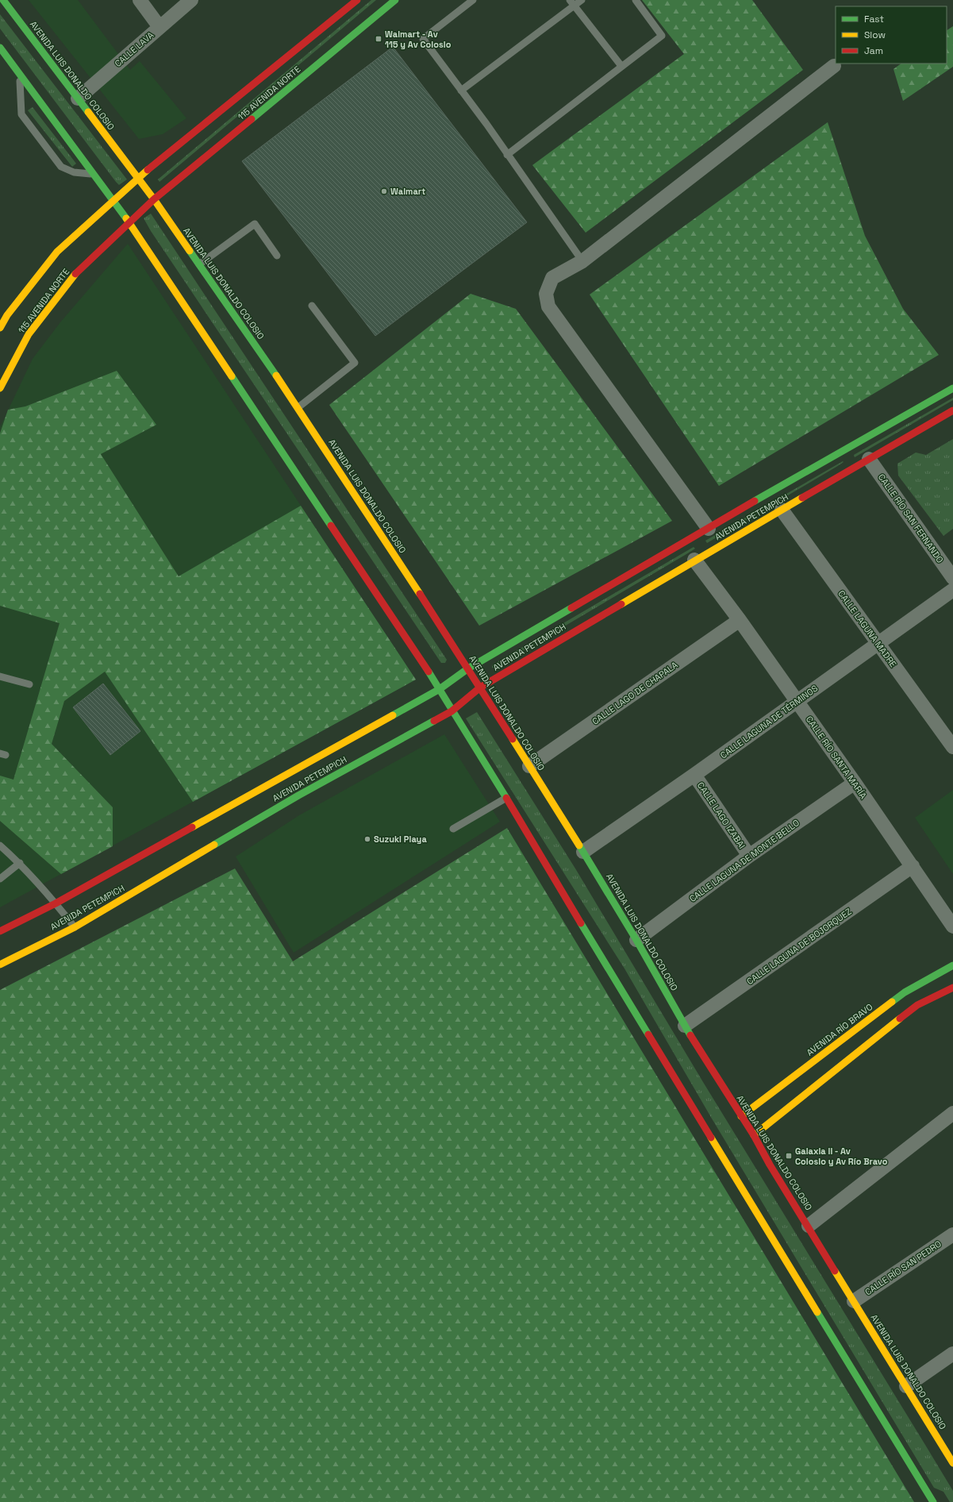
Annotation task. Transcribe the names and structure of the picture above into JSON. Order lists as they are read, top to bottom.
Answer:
{
  "streets": {
    "main road": [
      "AVENIDA LUIS DONALDO COLOSIO",
      "115 AVENIDA NORTE",
      "AVENIDA PETEMPICH",
      "AVENIDA RÍO BRAVO"
    ],
    "street": [
      "CALLE LAVA",
      "CALLE RÍO SAN FERNANDO",
      "CALLE LAGUNA MADRE",
      "CALLE LAGO DE CHAPALA",
      "CALLE LAGUNA DE TÉRMINOS",
      "CALLE RÍO SANTA MARÍA",
      "CALLE LAGO IZABAI",
      "CALLE LAGUNA DE MONTE BELLO",
      "CALLE LAGUNA DE BOJORQUEZ",
      "CALLE RÍO SAN PEDRO"
    ]
  },
  "crossings": [
    ["CALLE LAVA", "AVENIDA LUIS DONALDO COLOSIO"],
    ["AVENIDA LUIS DONALDO COLOSIO", "115 AVENIDA NORTE"],
    ["AVENIDA LUIS DONALDO COLOSIO", "AVENIDA PETEMPICH"],
    ["AVENIDA LUIS DONALDO COLOSIO", "CALLE LAGO DE CHAPALA"],
    ["AVENIDA LUIS DONALDO COLOSIO", "CALLE LAGUNA DE TÉRMINOS"],
    ["AVENIDA LUIS DONALDO COLOSIO", "CALLE LAGUNA DE MONTE BELLO"],
    ["AVENIDA LUIS DONALDO COLOSIO", "CALLE LAGUNA DE BOJORQUEZ"],
    ["AVENIDA LUIS DONALDO COLOSIO", "AVENIDA RÍO BRAVO"],
    ["AVENIDA LUIS DONALDO COLOSIO", "CALLE RÍO SAN PEDRO"],
    ["AVENIDA PETEMPICH", "CALLE RÍO SAN FERNANDO"],
    ["AVENIDA PETEMPICH", "CALLE LAGUNA MADRE"],
    ["AVENIDA PETEMPICH", "CALLE RÍO SANTA MARÍA"],
    ["CALLE LAGUNA MADRE", "CALLE LAGUNA DE TÉRMINOS"],
    ["CALLE LAGO DE CHAPALA", "CALLE RÍO SANTA MARÍA"],
    ["CALLE LAGUNA DE TÉRMINOS", "CALLE RÍO SANTA MARÍA"],
    ["CALLE LAGUNA DE TÉRMINOS", "CALLE LAGO IZABAI"],
    ["CALLE RÍO SANTA MARÍA", "CALLE LAGUNA DE MONTE BELLO"],
    ["CALLE RÍO SANTA MARÍA", "CALLE LAGUNA DE BOJORQUEZ"],
    ["CALLE LAGO IZABAI", "CALLE LAGUNA DE MONTE BELLO"]
  ],
  "places": {
    "transit": ["Walmart - Av 115 y Av Colosio", "Galaxia II - Av Colosio y Av Río Bravo"],
    "other": ["Walmart", "Suzuki Playa"]
  },
  "legend": ["Fast", "Slow", "Jam"]
}
